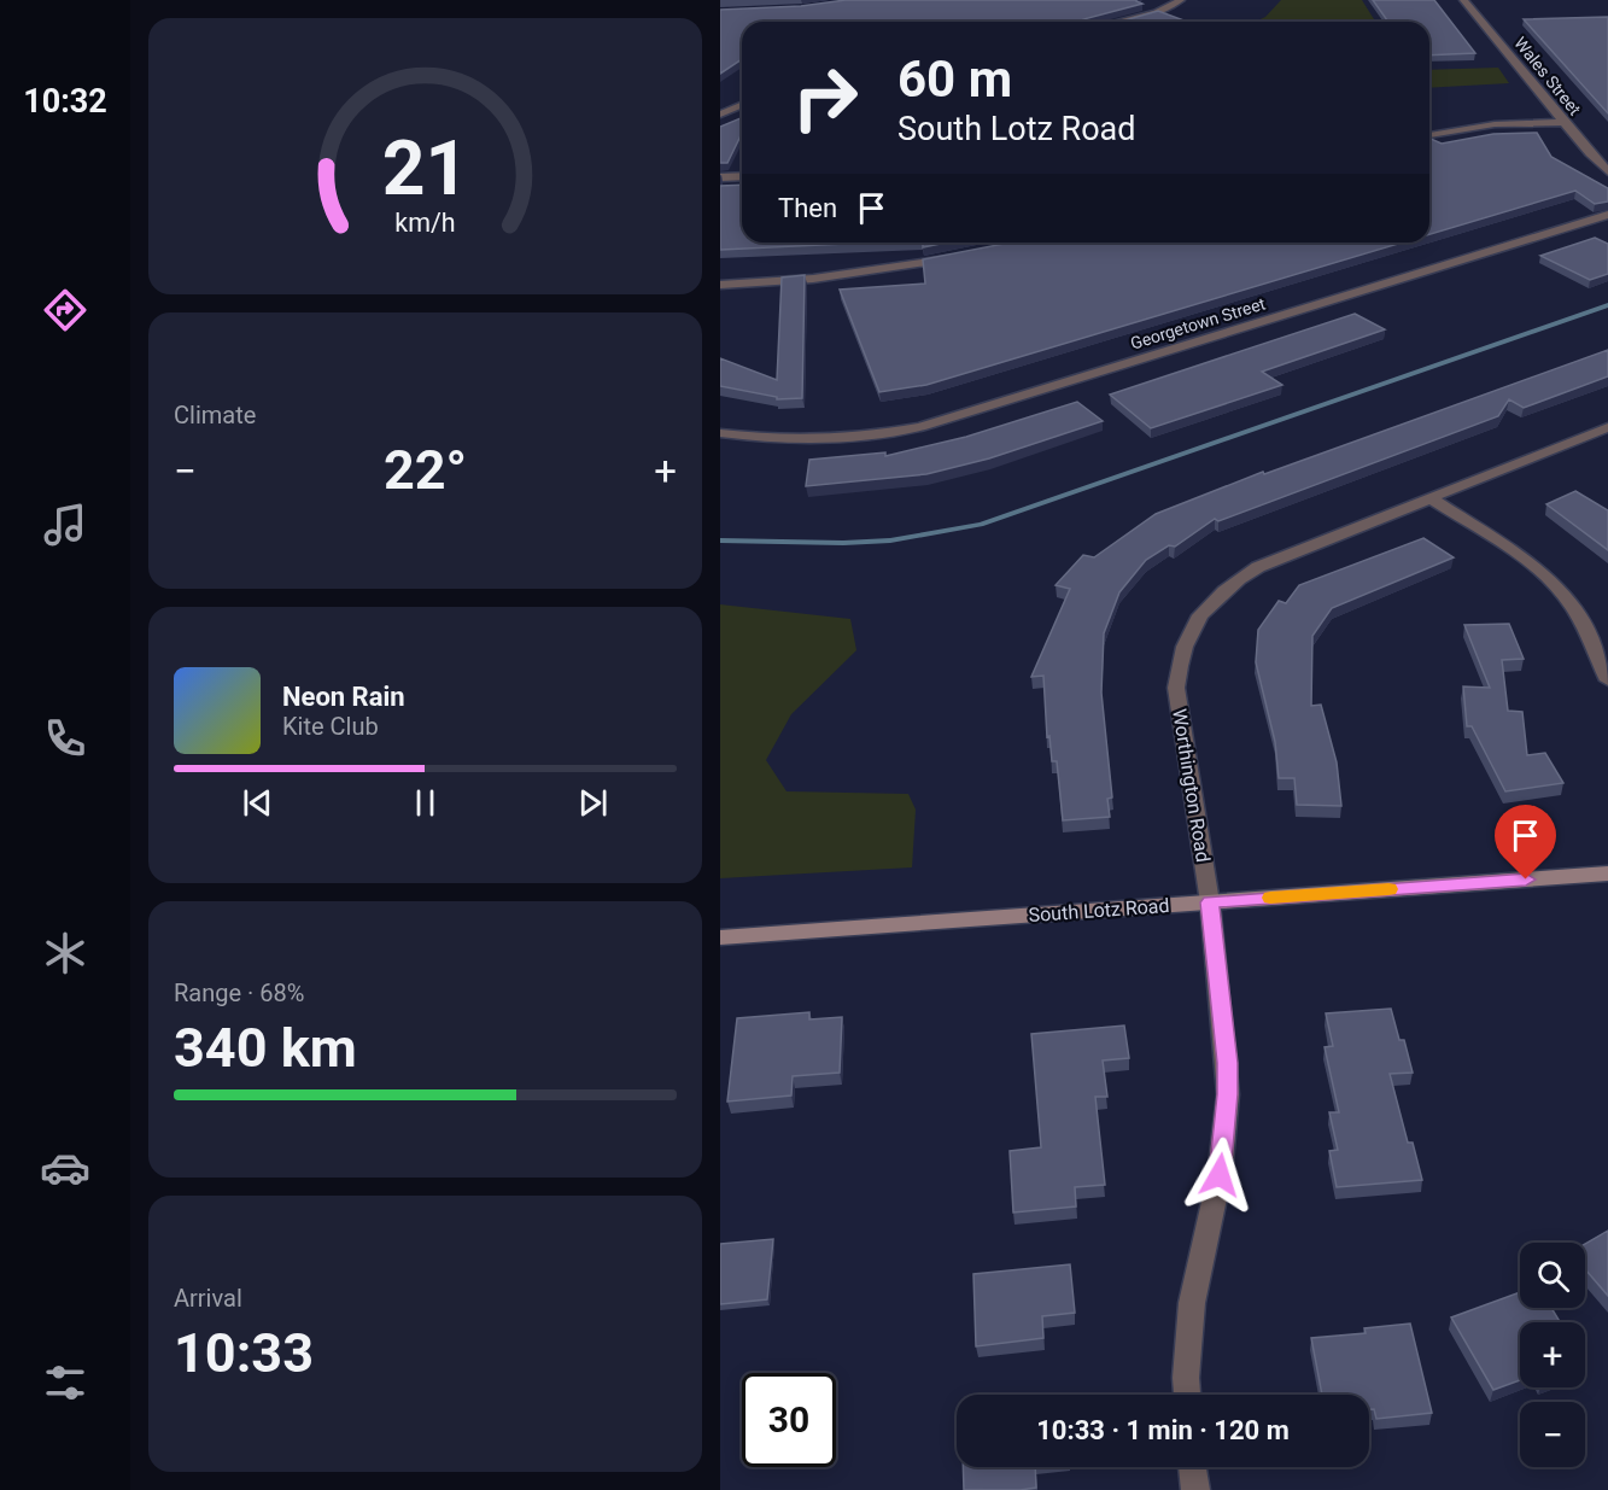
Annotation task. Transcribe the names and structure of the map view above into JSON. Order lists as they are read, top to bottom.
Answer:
{
  "streets": {
    "street": [
      "Wales Street",
      "Georgetown Street",
      "Worthington Road",
      "South Lotz Road"
    ]
  },
  "crossings": [
    ["Worthington Road", "South Lotz Road"]
  ],
  "page": {
    "tabs": "10:32",
    "turn": ["60 m", "South Lotz Road"],
    "then": "Then",
    "tile": [
      "Climate",
      ["Range · 68%", "340 km"],
      ["Arrival", "10:33"]
    ],
    "heat": ["−", "22°", "+"],
    "song": ["Neon Rain", "Kite Club"],
    "map_buttons": ["+", "−"],
    "limit": "30",
    "trip": "10:33 · 1 min · 120 m",
    "gauge": ["21", "km/h"]
  }
}
